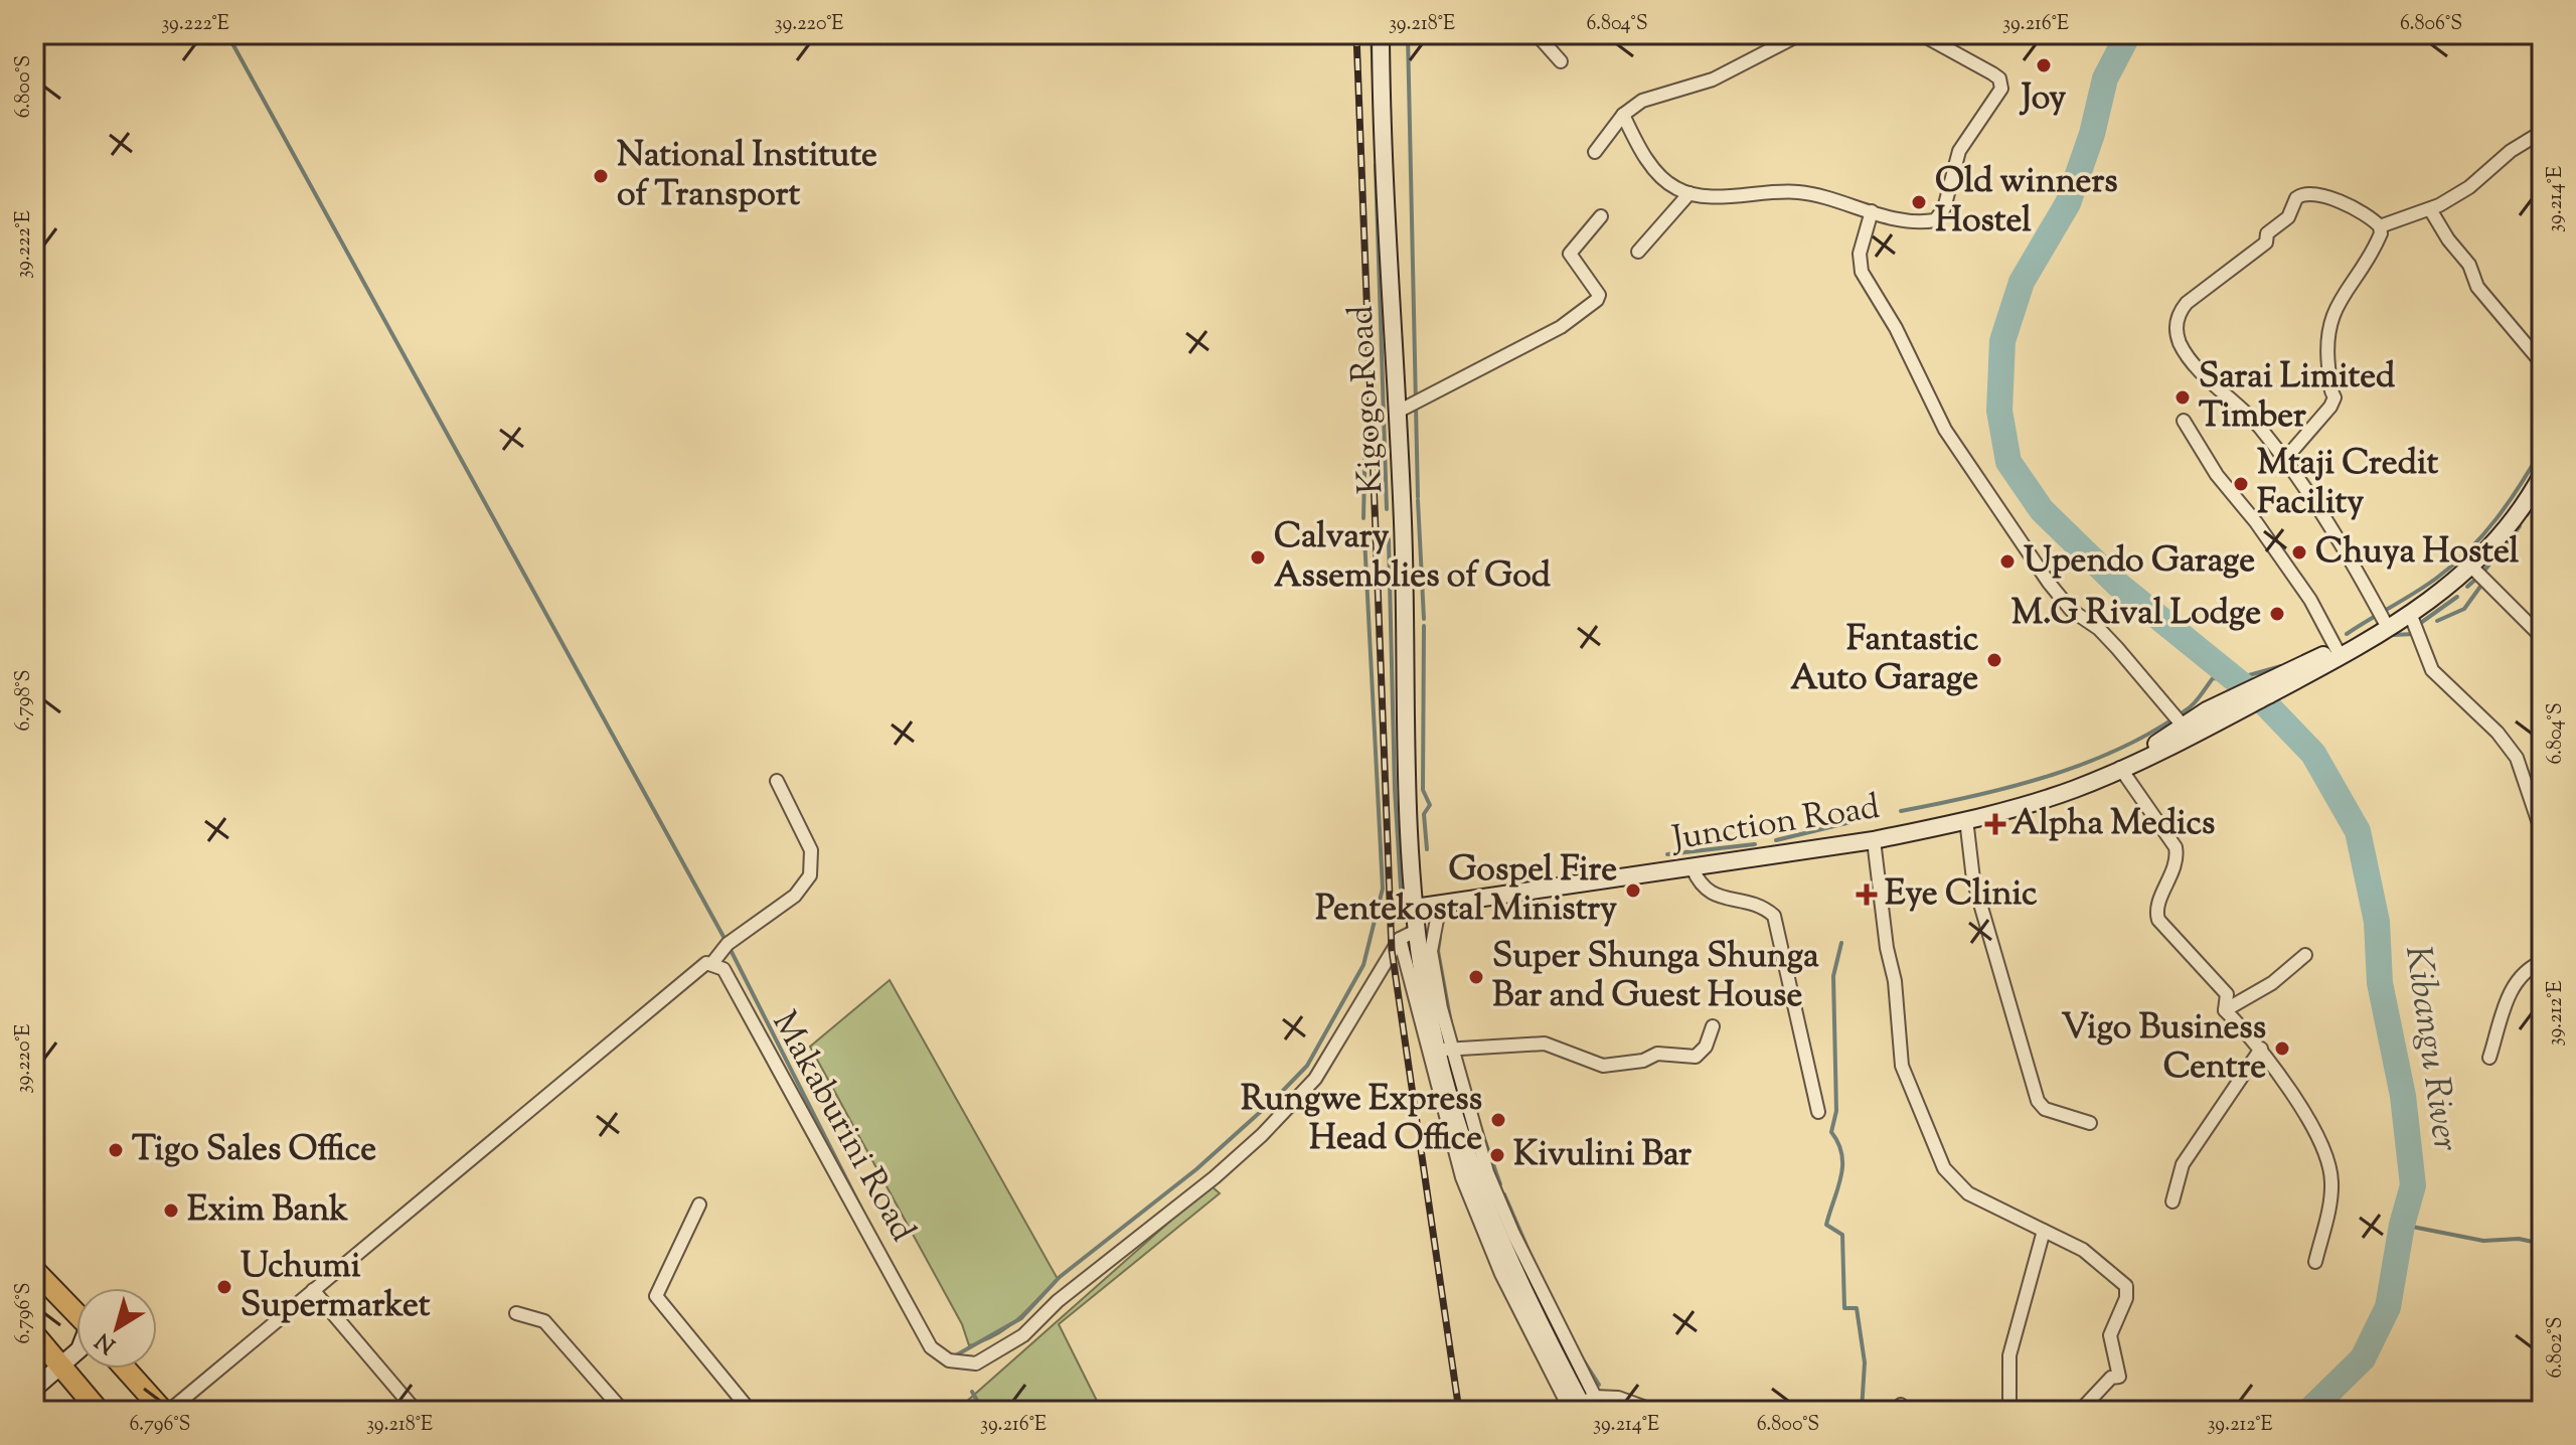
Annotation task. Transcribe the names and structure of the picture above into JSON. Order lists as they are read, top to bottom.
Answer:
{
  "streets": {
    "main road": ["Kigogo Road", "Junction Road"],
    "street": ["Makaburini Road"]
  },
  "crossings": [
    ["Kigogo Road", "Junction Road"]
  ],
  "water": ["Kibangu River"],
  "places": {
    "other": [
      "Joy",
      "National Institute of Transport",
      "Old winners Hostel",
      "Sarai Limited Timber",
      "Mtaji Credit Facility",
      "Chuya Hostel",
      "Calvary Assemblies of God",
      "Upendo Garage",
      "M.G Rival Lodge",
      "Fantastic Auto Garage",
      "Gospel Fire Pentekostal Ministry",
      "Super Shunga Shunga Bar and Guest House",
      "Vigo Business Centre",
      "Rungwe Express Head Office",
      "Tigo Sales Office",
      "Kivulini Bar",
      "Exim Bank",
      "Uchumi Supermarket"
    ],
    "health": ["Alpha Medics", "Eye Clinic"]
  },
  "north": "bottom left",
  "coordinates": [
    "39.222°E",
    "39.220°E",
    "39.218°E",
    "6.804°S",
    "39.216°E",
    "6.806°S",
    "6.800°S",
    "39.214°E",
    "6.798°S",
    "39.212°E",
    "6.796°S",
    "6.802°S"
  ]
}
